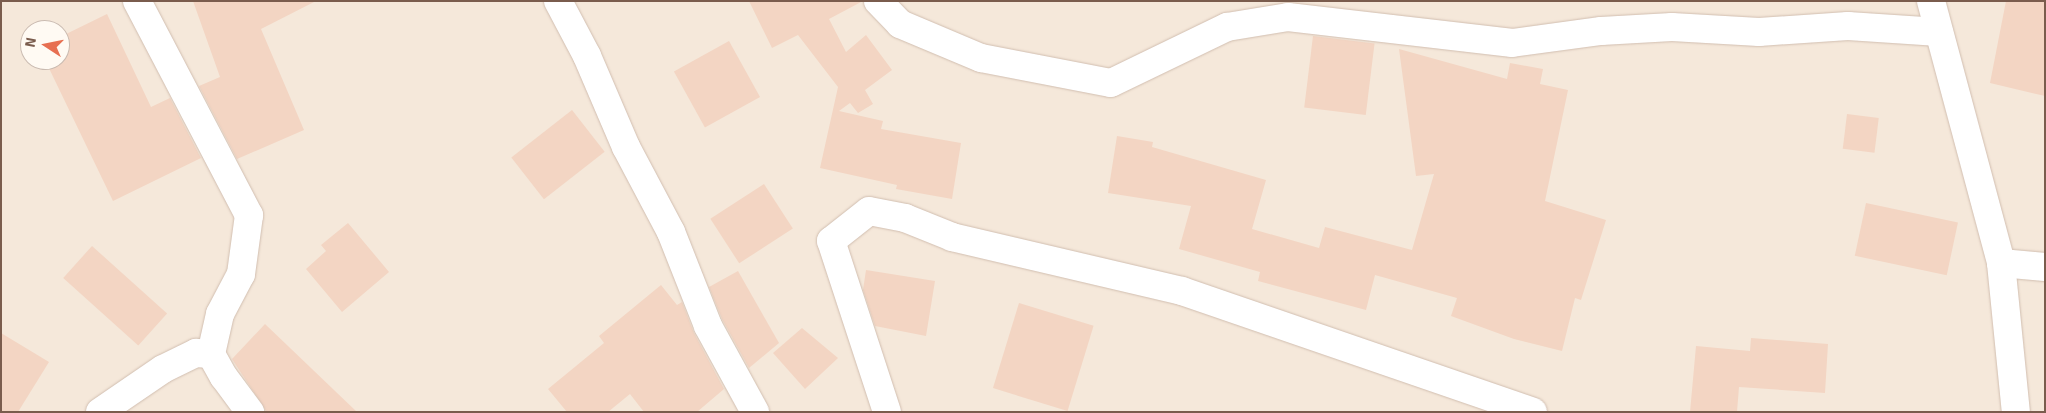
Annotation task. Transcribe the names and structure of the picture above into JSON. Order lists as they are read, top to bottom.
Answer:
{
  "north": "left"
}
